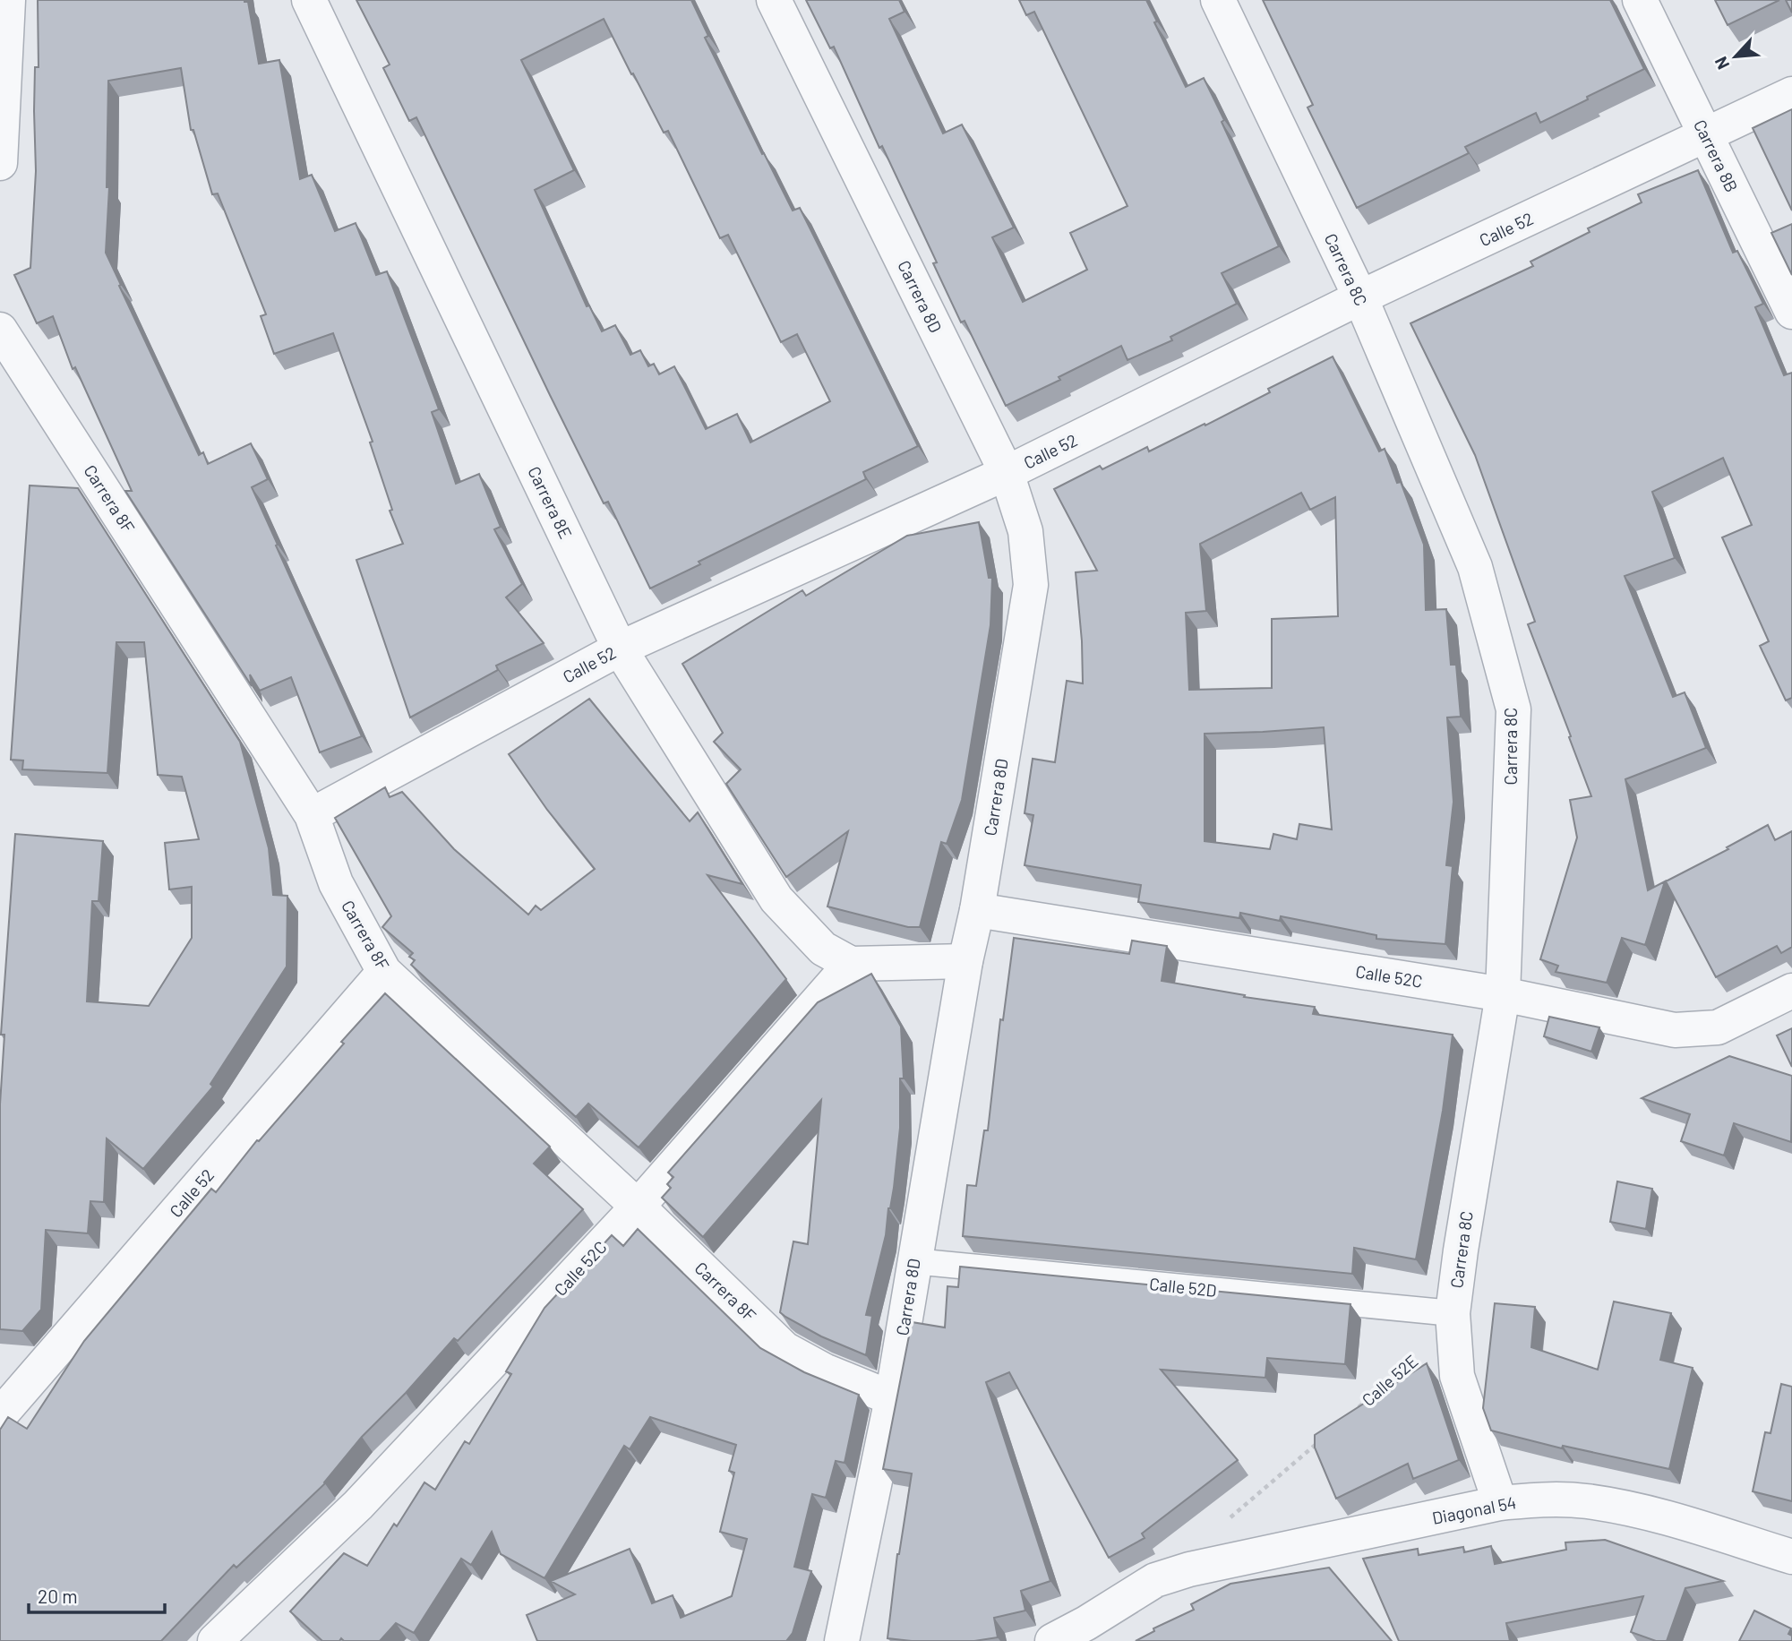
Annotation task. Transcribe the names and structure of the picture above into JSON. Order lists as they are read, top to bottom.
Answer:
{
  "streets": {
    "street": [
      "Carrera 8B",
      "Calle 52",
      "Carrera 8C",
      "Carrera 8D",
      "Carrera 8F",
      "Carrera 8E",
      "Calle 52C",
      "Diagonal 54"
    ],
    "lane": ["Calle 52D"],
    "path": ["Calle 52E"]
  },
  "crossings": [
    ["Carrera 8B", "Calle 52"],
    ["Calle 52", "Carrera 8C"],
    ["Calle 52", "Carrera 8D"],
    ["Calle 52", "Carrera 8F"],
    ["Calle 52", "Carrera 8E"],
    ["Carrera 8C", "Calle 52C"],
    ["Carrera 8C", "Calle 52D"],
    ["Carrera 8C", "Calle 52E"],
    ["Carrera 8C", "Diagonal 54"],
    ["Carrera 8D", "Carrera 8F"],
    ["Carrera 8D", "Calle 52C"],
    ["Carrera 8D", "Calle 52D"],
    ["Carrera 8F", "Calle 52C"],
    ["Carrera 8E", "Calle 52C"],
    ["Calle 52D", "Calle 52E"]
  ],
  "scale_bar": "20 m",
  "north": "bottom left"
}
